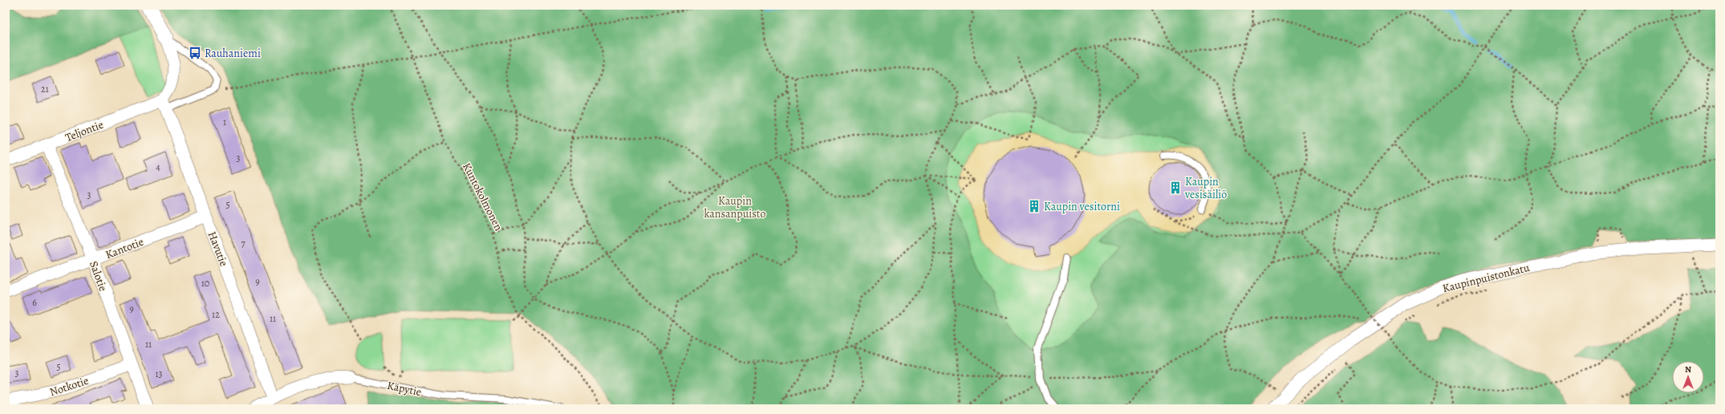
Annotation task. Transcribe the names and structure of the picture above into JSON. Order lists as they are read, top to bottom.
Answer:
{
  "streets": {
    "street": [
      "Teljontie",
      "Kantotie",
      "Havutie",
      "Salotie",
      "Kaupinpuistonkatu",
      "Notkotie",
      "Käpytie"
    ],
    "path": ["Kuntokolmonen"]
  },
  "crossings": [
    ["Teljontie", "Havutie"],
    ["Teljontie", "Salotie"],
    ["Kantotie", "Havutie"],
    ["Kantotie", "Salotie"],
    ["Havutie", "Käpytie"],
    ["Salotie", "Notkotie"]
  ],
  "parks": ["Kaupin kansanpuisto"],
  "places": {
    "bus stop": ["Rauhaniemi"],
    "building": ["Kaupin vesisäiliö", "Kaupin vesitorni"]
  },
  "house_numbers": [
    "21",
    "1",
    "3",
    "4",
    "3",
    "5",
    "7",
    "9",
    "10",
    "6",
    "9",
    "12",
    "11",
    "11",
    "5",
    "3",
    "13"
  ],
  "north": "top"
}
